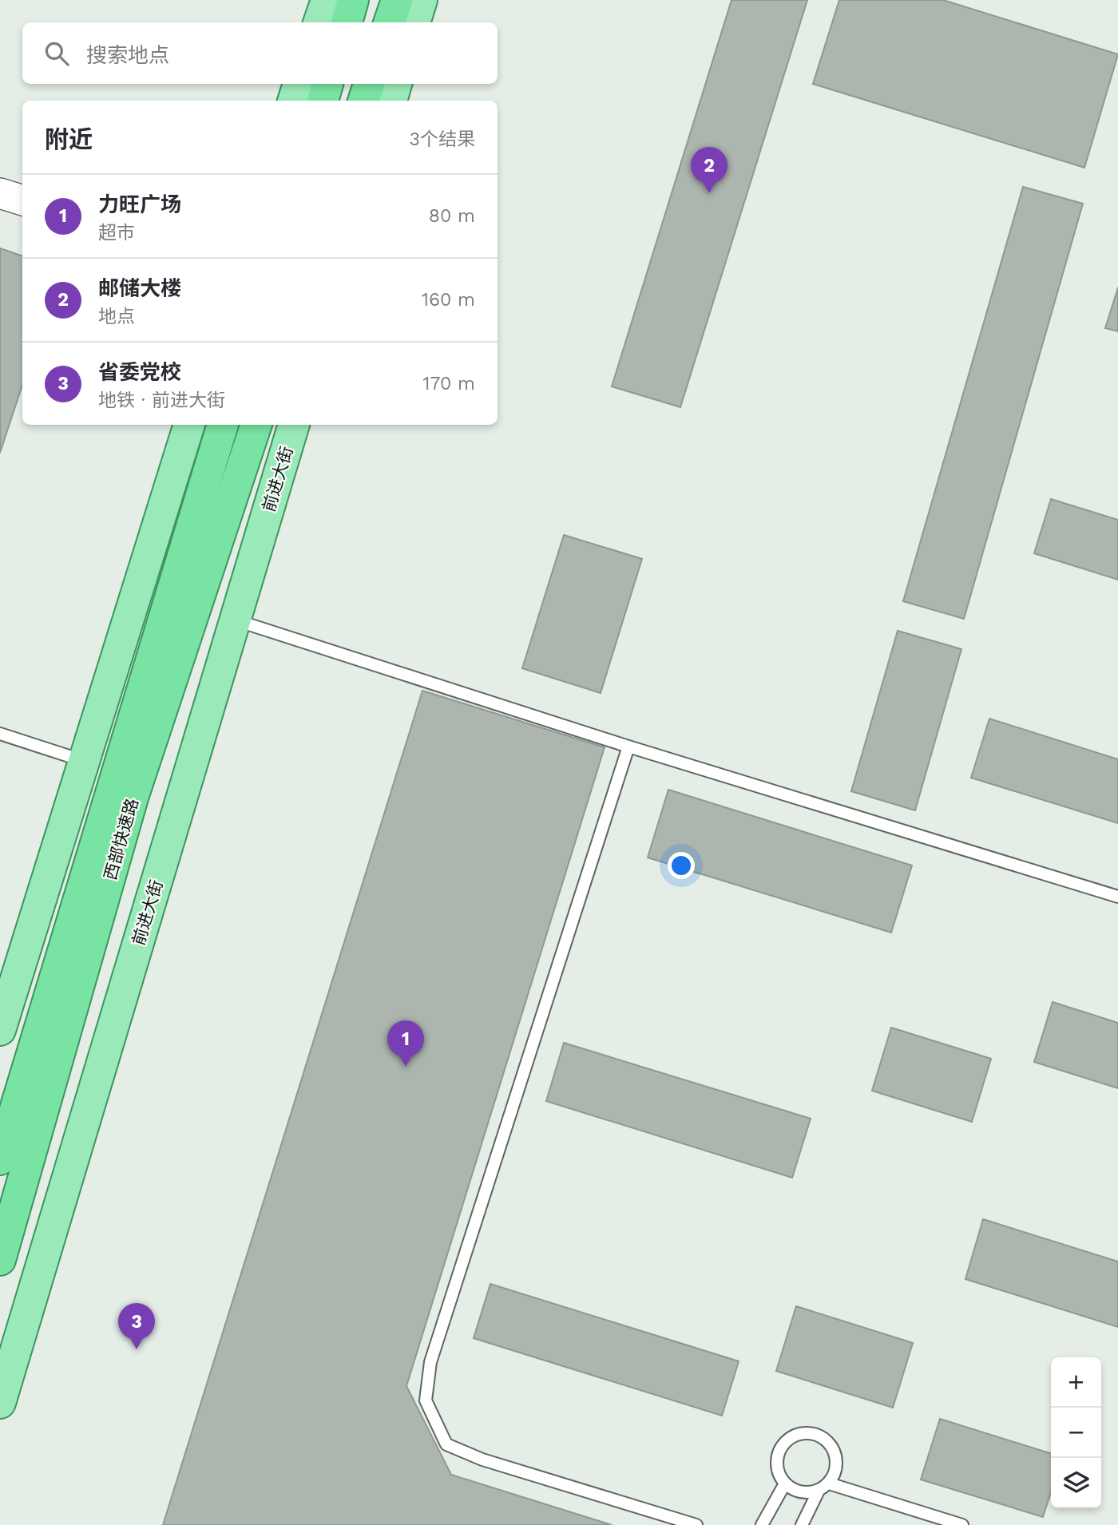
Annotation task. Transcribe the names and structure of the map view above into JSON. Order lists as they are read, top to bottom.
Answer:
{
  "streets": {
    "highway": ["西部快速路"],
    "main road": ["前进大街"]
  },
  "page": {
    "search": "搜索地点",
    "heading": ["附近", "3个结果"],
    "pins": ["2", "1", "3"],
    "list": [
      {
        "mark": "1",
        "name": "力旺广场",
        "note": "超市",
        "value": "80 m"
      },
      {
        "mark": "2",
        "name": "邮储大楼",
        "note": "地点",
        "value": "160 m"
      },
      {
        "mark": "3",
        "name": "省委党校",
        "note": "地铁 · 前进大街",
        "value": "170 m"
      }
    ],
    "map_buttons": ["+", "−"]
  }
}
